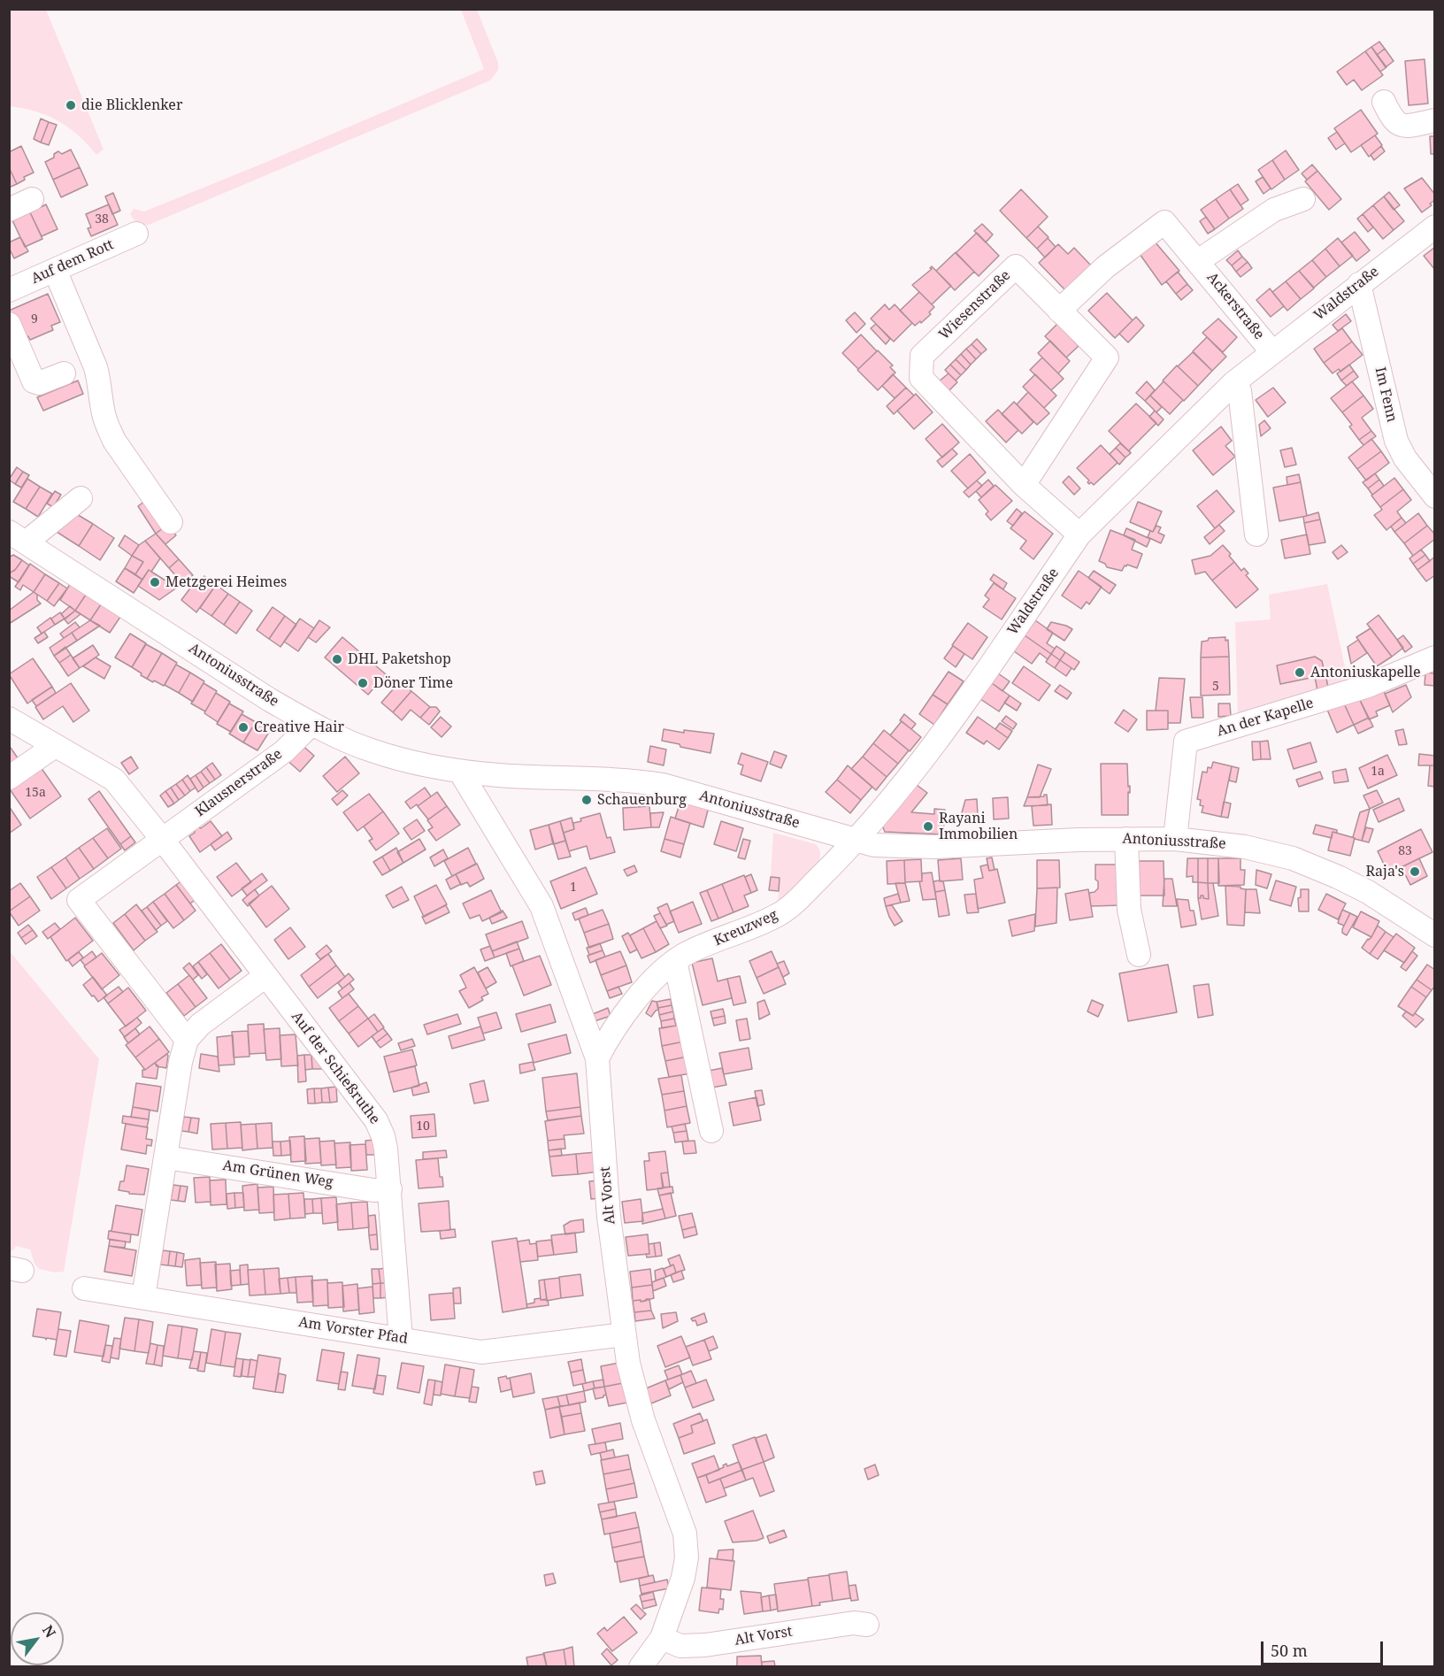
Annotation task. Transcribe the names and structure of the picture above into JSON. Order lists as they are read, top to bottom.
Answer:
{
  "streets": {
    "street": [
      "Auf dem Rott",
      "Waldstraße",
      "Wiesenstraße",
      "Ackerstraße",
      "Im Fenn",
      "Antoniusstraße",
      "An der Kapelle",
      "Klausnerstraße",
      "Kreuzweg",
      "Auf der Schießruthe",
      "Am Grünen Weg",
      "Alt Vorst",
      "Am Vorster Pfad"
    ]
  },
  "crossings": [
    ["Waldstraße", "Wiesenstraße"],
    ["Waldstraße", "Ackerstraße"],
    ["Waldstraße", "Im Fenn"],
    ["Waldstraße", "Antoniusstraße"],
    ["Waldstraße", "Kreuzweg"],
    ["Wiesenstraße", "Ackerstraße"],
    ["Antoniusstraße", "An der Kapelle"],
    ["Antoniusstraße", "Klausnerstraße"],
    ["Antoniusstraße", "Kreuzweg"],
    ["Antoniusstraße", "Alt Vorst"],
    ["Klausnerstraße", "Auf der Schießruthe"],
    ["Kreuzweg", "Alt Vorst"],
    ["Auf der Schießruthe", "Am Grünen Weg"],
    ["Auf der Schießruthe", "Am Vorster Pfad"],
    ["Alt Vorst", "Am Vorster Pfad"]
  ],
  "places": [
    "die Blicklenker",
    "Metzgerei Heimes",
    "DHL Paketshop",
    "Antoniuskapelle",
    "Döner Time",
    "Creative Hair",
    "Schauenburg",
    "Rayani Immobilien",
    "Raja's"
  ],
  "house_numbers": [
    "38",
    "9",
    "5",
    "1a",
    "15a",
    "83",
    "1",
    "10"
  ],
  "scale_bar": "50 m",
  "north": "top right"
}
